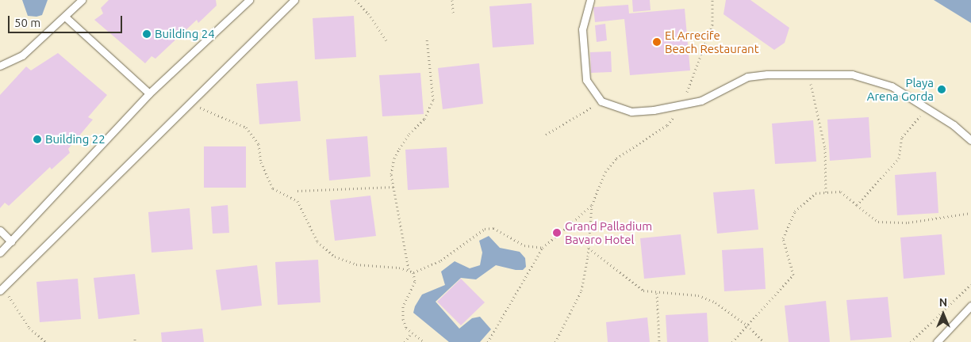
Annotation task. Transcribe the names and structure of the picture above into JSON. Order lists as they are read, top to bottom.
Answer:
{
  "places": [
    "Building 24",
    "El Arrecife Beach Restaurant",
    "Playa Arena Gorda",
    "Building 22",
    "Grand Palladium Bavaro Hotel"
  ],
  "scale_bar": "50 m",
  "north": "top"
}
